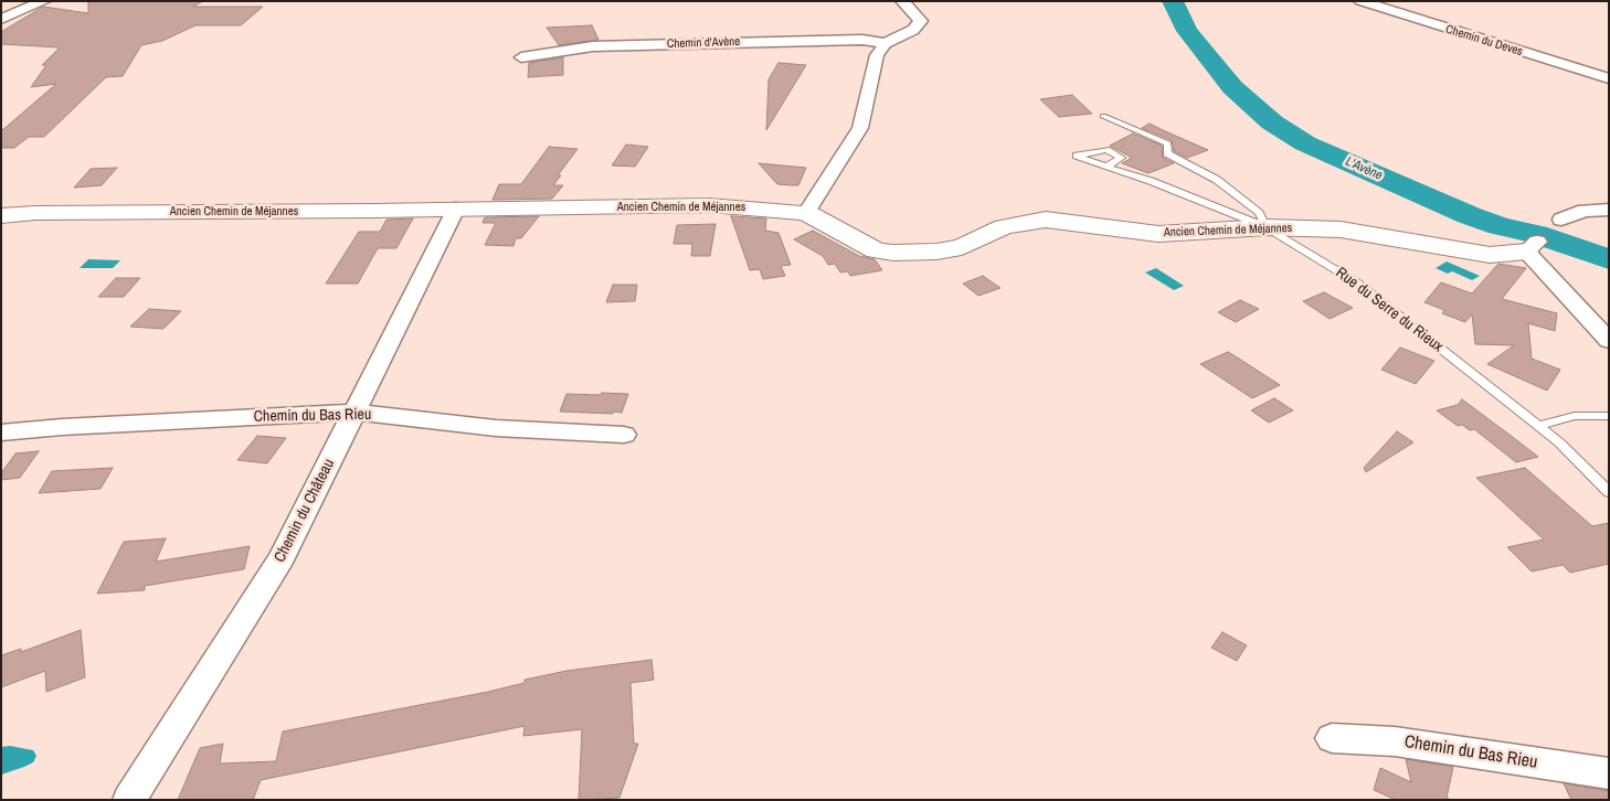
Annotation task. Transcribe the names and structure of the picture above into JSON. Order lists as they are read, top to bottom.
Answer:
{
  "streets": {
    "street": [
      "Chemin du Deves",
      "Chemin d'Avène",
      "Ancien Chemin de Méjannes",
      "Chemin du Bas Rieu",
      "Chemin du Château"
    ],
    "lane": ["Rue du Serre du Rieux"]
  },
  "crossings": [
    ["Ancien Chemin de Méjannes", "Rue du Serre du Rieux"],
    ["Ancien Chemin de Méjannes", "Chemin du Château"],
    ["Chemin du Bas Rieu", "Chemin du Château"]
  ],
  "water": ["L'Avène"]
}
